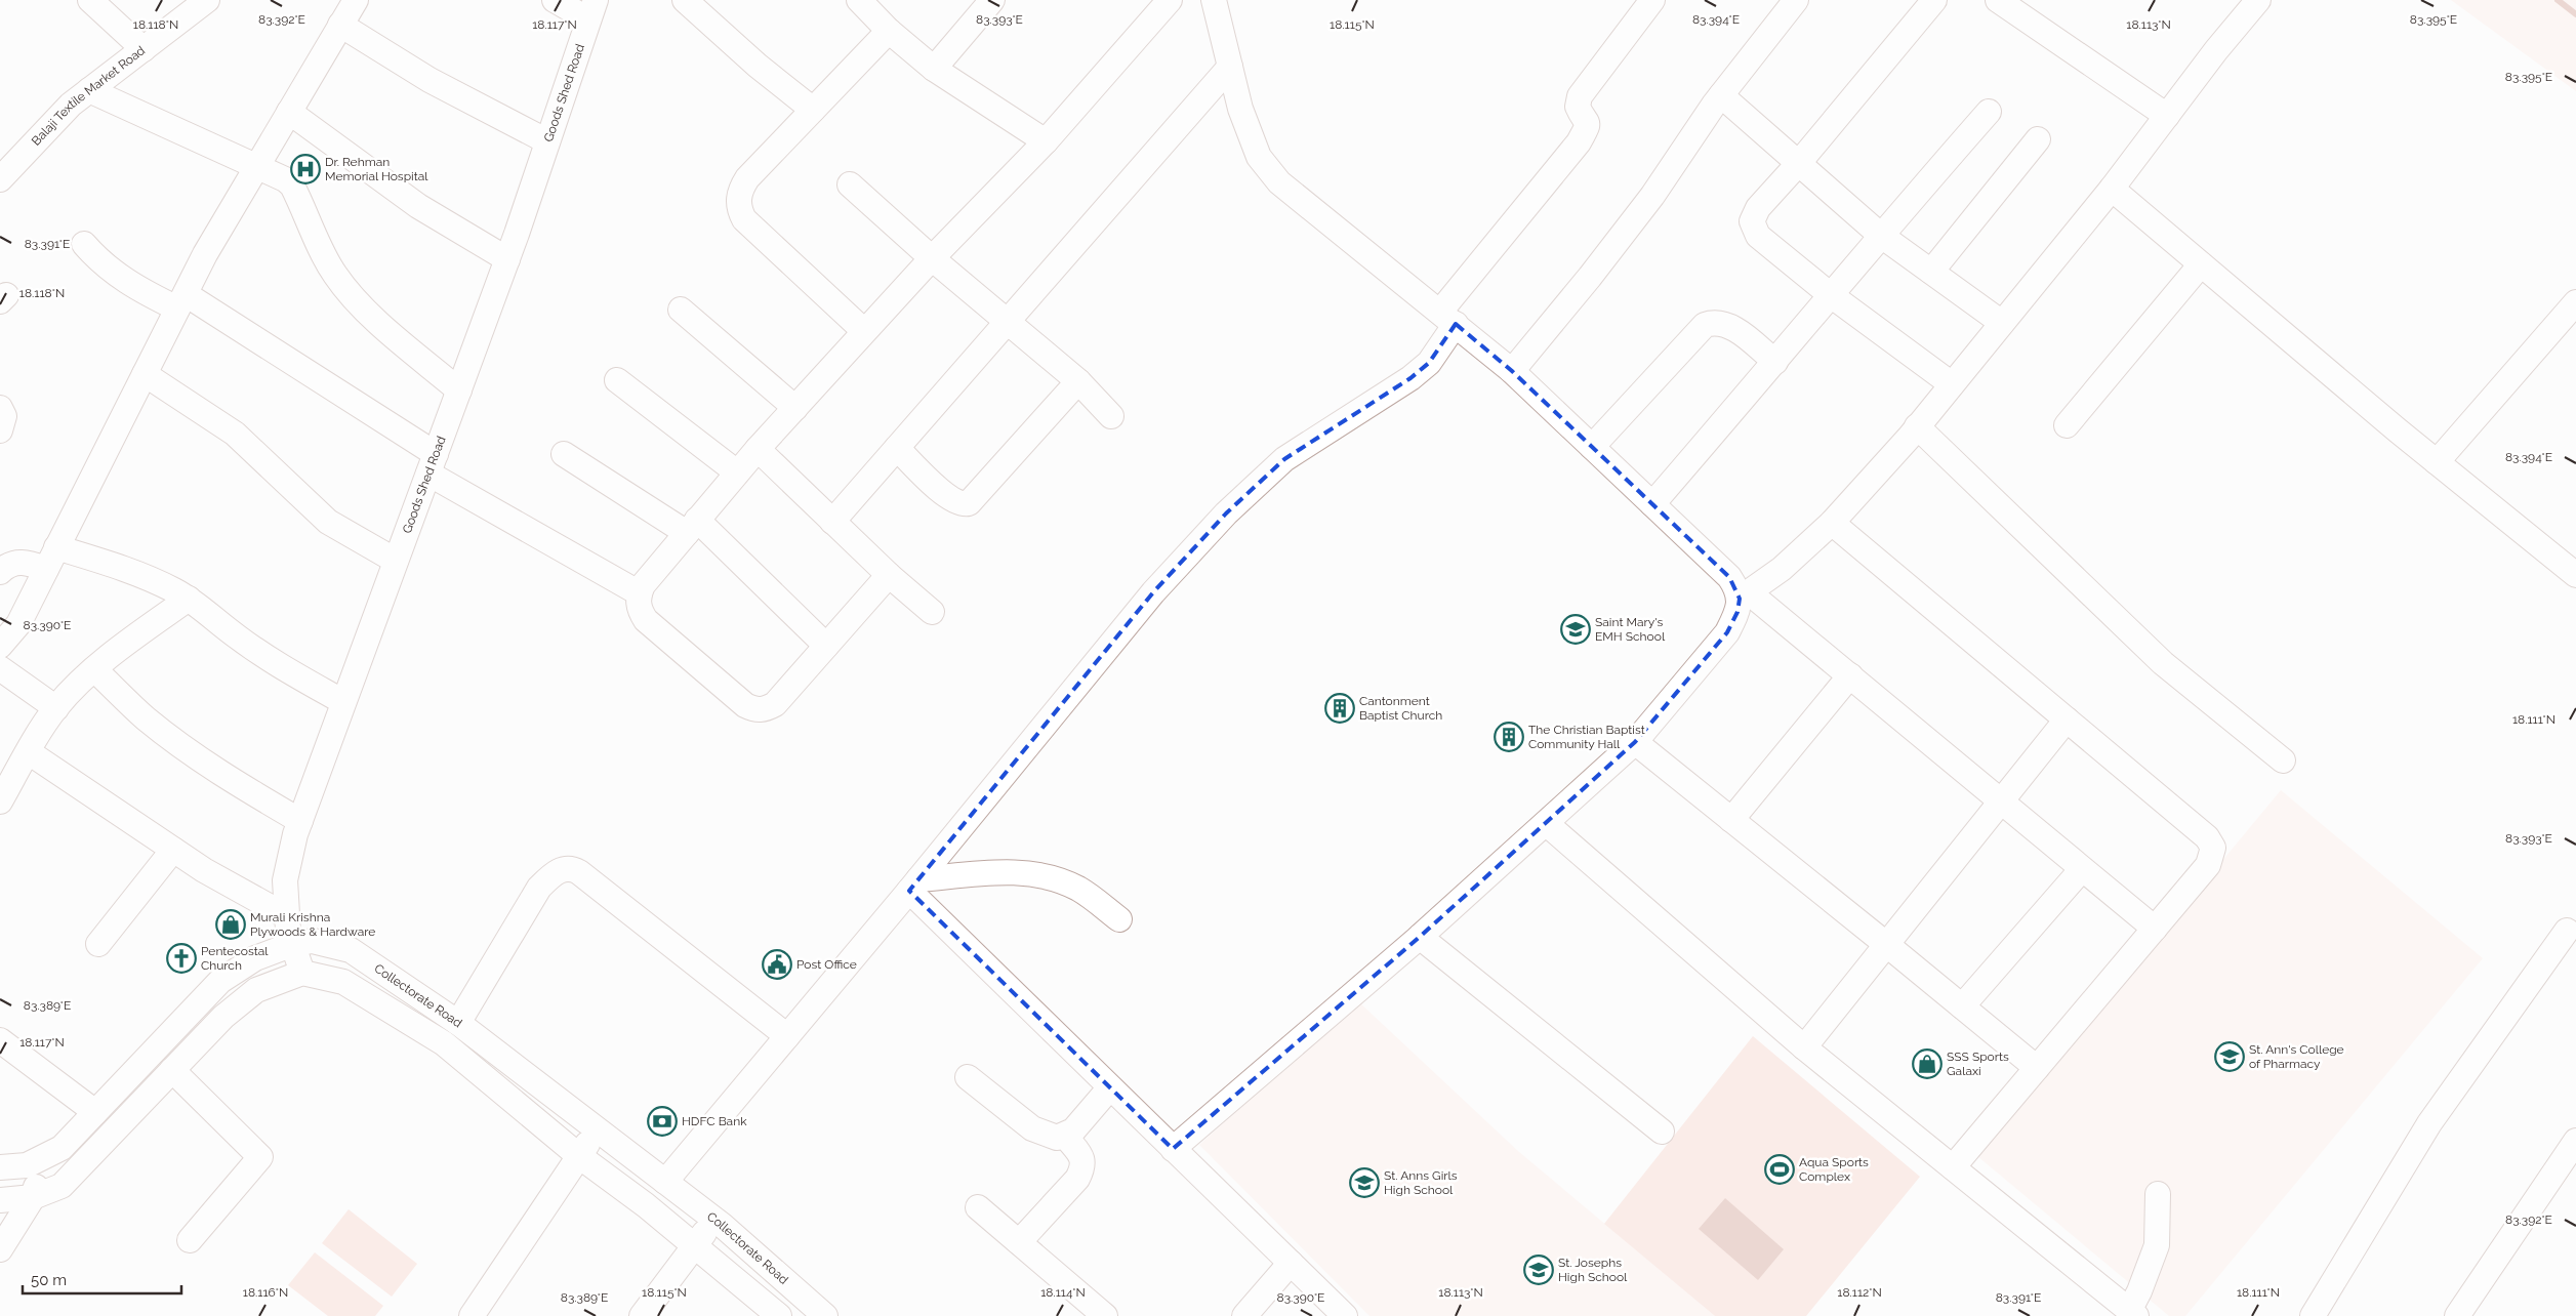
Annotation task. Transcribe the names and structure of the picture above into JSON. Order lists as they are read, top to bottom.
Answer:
{
  "streets": {
    "street": ["Goods Shed Road", "Balaji Textile Market Road", "Collectorate Road"]
  },
  "crossings": [
    ["Goods Shed Road", "Collectorate Road"]
  ],
  "places": {
    "hospital": ["Dr. Rehman Memorial Hospital"],
    "school or university": [
      "Saint Mary's EMH School",
      "St. Ann's College of Pharmacy",
      "St. Anns Girls High School",
      "St. Josephs High School"
    ],
    "building": ["Cantonment Baptist Church", "The Christian Baptist Community Hall"],
    "shop": ["Murali Krishna Plywoods & Hardware", "SSS Sports Galaxi"],
    "church": ["Pentecostal Church"],
    "public building": ["Post Office"],
    "bank": ["HDFC Bank"],
    "sports": ["Aqua Sports Complex"]
  },
  "scale_bar": "50 m",
  "coordinates": [
    "83.392°E",
    "83.393°E",
    "83.394°E",
    "83.395°E",
    "18.118°N",
    "18.117°N",
    "18.115°N",
    "18.113°N",
    "83.391°E",
    "83.390°E",
    "18.111°N",
    "83.389°E",
    "18.116°N",
    "18.114°N",
    "18.112°N"
  ]
}
